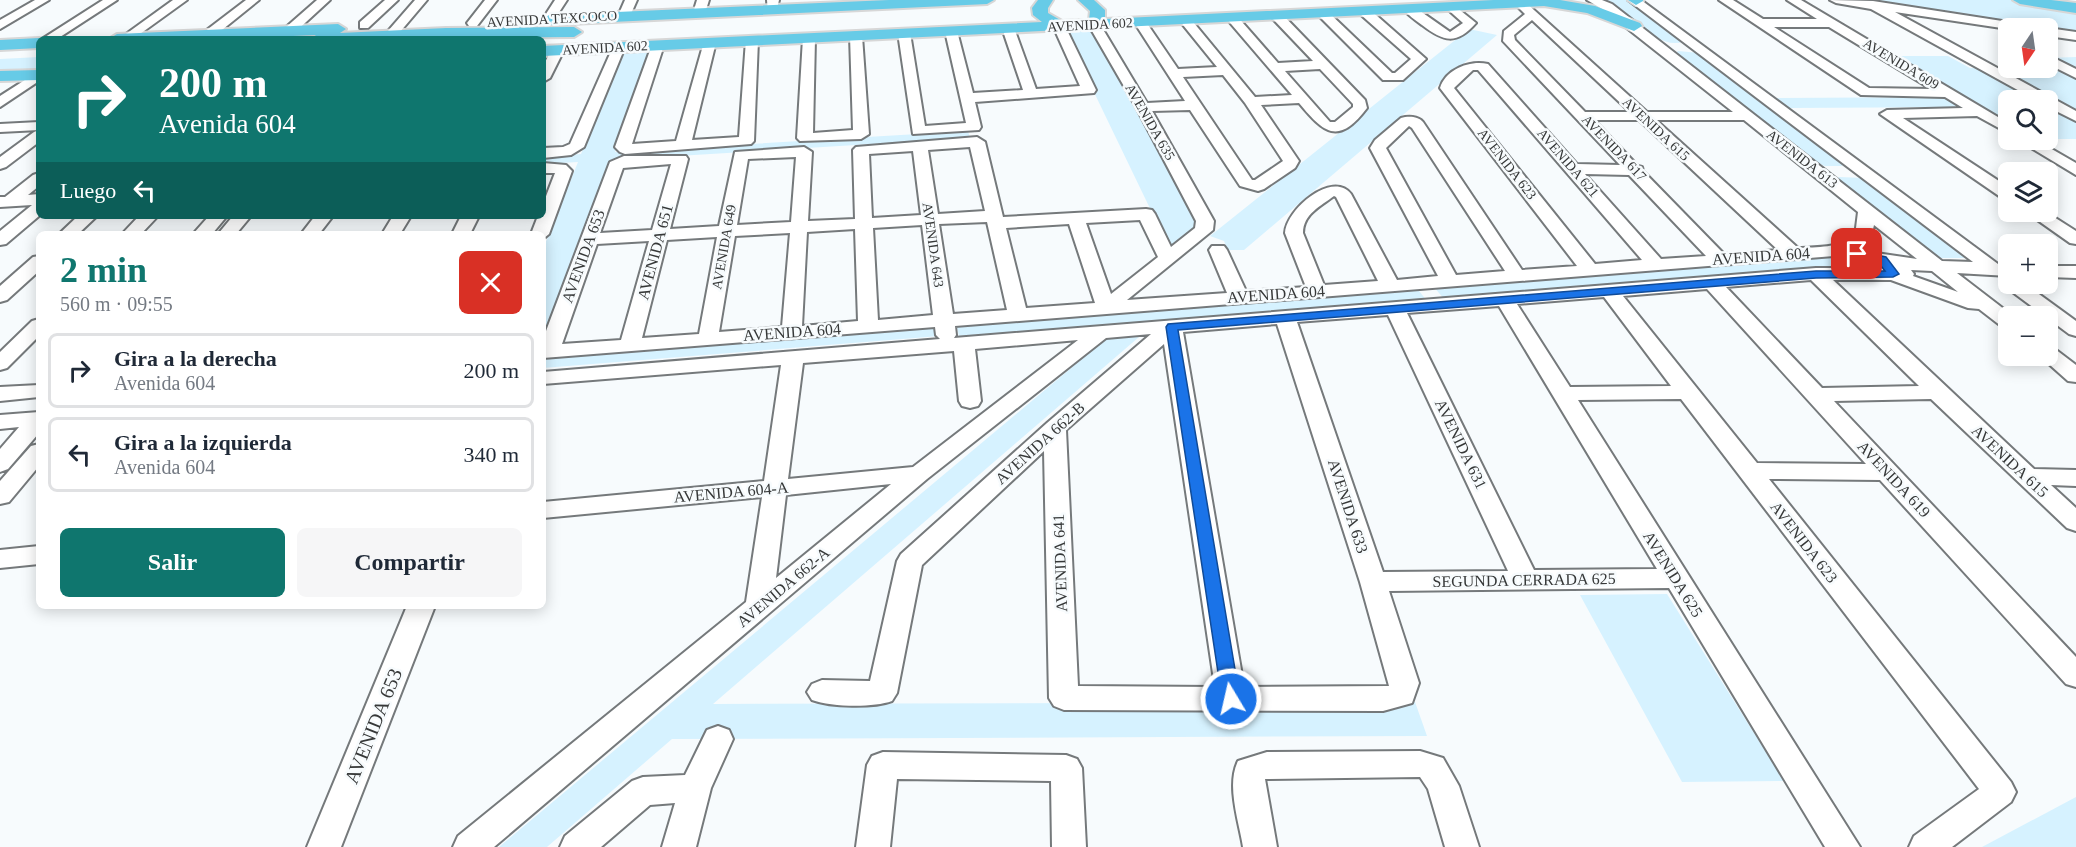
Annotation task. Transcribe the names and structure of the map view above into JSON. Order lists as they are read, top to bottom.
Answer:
{
  "streets": {
    "main road": ["AVENIDA TEXCOCO", "AVENIDA 602"],
    "street": [
      "AVENIDA 609",
      "AVENIDA 635",
      "AVENIDA 615",
      "AVENIDA 617",
      "AVENIDA 613",
      "AVENIDA 621",
      "AVENIDA 623",
      "AVENIDA 643",
      "AVENIDA 649",
      "AVENIDA 651",
      "AVENIDA 653",
      "AVENIDA 604",
      "AVENIDA 662-B",
      "AVENIDA 631",
      "AVENIDA 619",
      "AVENIDA 604-A",
      "AVENIDA 633",
      "AVENIDA 641",
      "AVENIDA 625",
      "SEGUNDA CERRADA 625",
      "AVENIDA 662-A"
    ]
  },
  "crossings": [
    ["AVENIDA TEXCOCO", "AVENIDA 602"],
    ["AVENIDA 602", "AVENIDA 635"],
    ["AVENIDA 602", "AVENIDA 615"],
    ["AVENIDA 602", "AVENIDA 617"],
    ["AVENIDA 602", "AVENIDA 613"],
    ["AVENIDA 602", "AVENIDA 643"],
    ["AVENIDA 602", "AVENIDA 649"],
    ["AVENIDA 602", "AVENIDA 651"],
    ["AVENIDA 602", "AVENIDA 653"],
    ["AVENIDA 635", "AVENIDA 662-A"],
    ["AVENIDA 615", "AVENIDA 617"],
    ["AVENIDA 615", "AVENIDA 604"],
    ["AVENIDA 617", "AVENIDA 604"],
    ["AVENIDA 613", "AVENIDA 604"],
    ["AVENIDA 621", "AVENIDA 623"],
    ["AVENIDA 621", "AVENIDA 604"],
    ["AVENIDA 623", "AVENIDA 604"],
    ["AVENIDA 643", "AVENIDA 604"],
    ["AVENIDA 649", "AVENIDA 604"],
    ["AVENIDA 651", "AVENIDA 604"],
    ["AVENIDA 653", "AVENIDA 604"],
    ["AVENIDA 604", "AVENIDA 662-B"],
    ["AVENIDA 604", "AVENIDA 631"],
    ["AVENIDA 604", "AVENIDA 619"],
    ["AVENIDA 604", "AVENIDA 633"],
    ["AVENIDA 604", "AVENIDA 625"],
    ["AVENIDA 604", "AVENIDA 662-A"],
    ["AVENIDA 662-B", "AVENIDA 641"],
    ["AVENIDA 631", "SEGUNDA CERRADA 625"],
    ["AVENIDA 604-A", "AVENIDA 662-A"],
    ["AVENIDA 633", "AVENIDA 641"],
    ["AVENIDA 633", "SEGUNDA CERRADA 625"],
    ["AVENIDA 625", "SEGUNDA CERRADA 625"]
  ],
  "north": "bottom",
  "page": {
    "map_buttons": ["+", "−"],
    "turn": ["200 m", "Avenida 604"],
    "then": "Luego",
    "heading": ["2 min", "560 m · 09:55"],
    "list": [
      {
        "name": "Gira a la derecha",
        "note": "Avenida 604",
        "value": "200 m"
      },
      {
        "name": "Gira a la izquierda",
        "note": "Avenida 604",
        "value": "340 m"
      }
    ],
    "buttons": ["Salir", "Compartir"]
  }
}
